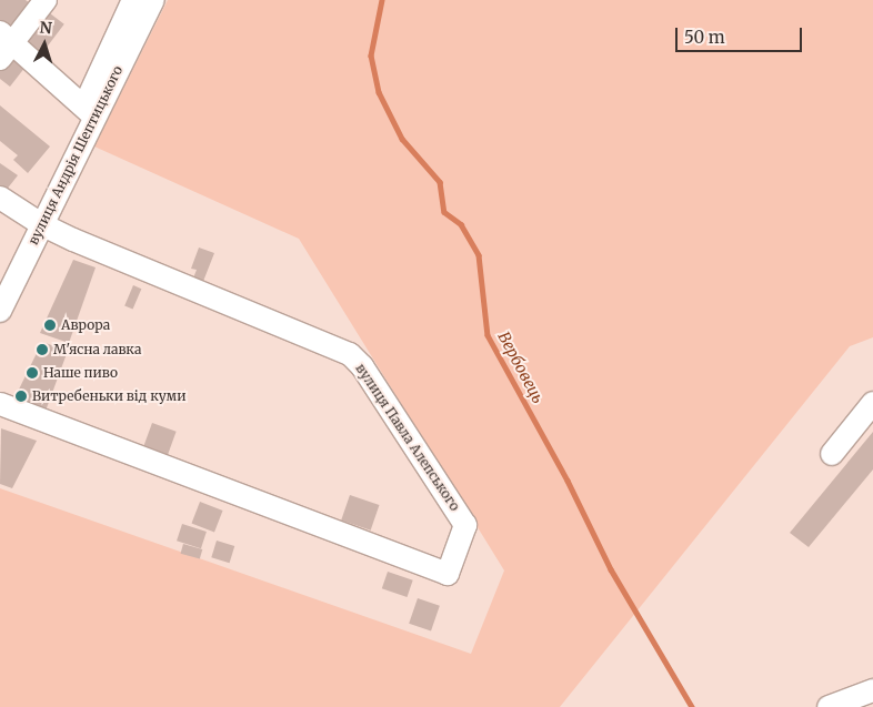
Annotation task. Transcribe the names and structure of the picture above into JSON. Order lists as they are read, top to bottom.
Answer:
{
  "streets": {
    "street": ["вулиця Андрія Шептицького", "вулиця Павла Алепського"]
  },
  "crossings": [
    ["вулиця Андрія Шептицького", "вулиця Павла Алепського"]
  ],
  "water": ["Вербовець"],
  "places": [
    "Аврора",
    "М'ясна лавка",
    "Наше пиво",
    "Витребеньки від куми"
  ],
  "scale_bar": "50 m",
  "north": "top"
}
